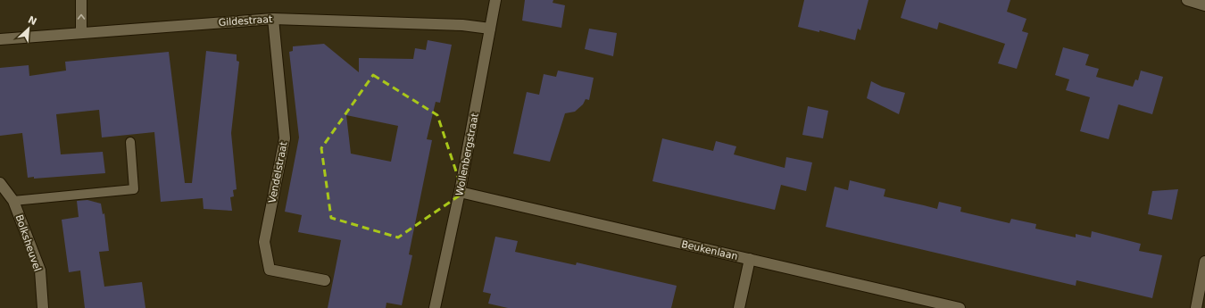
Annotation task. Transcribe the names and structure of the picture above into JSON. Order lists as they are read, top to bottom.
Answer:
{
  "streets": {
    "street": [
      "Gildestraat",
      "Wollenbergstraat",
      "Vendelstraat",
      "Bolksheuvel",
      "Beukenlaan"
    ]
  },
  "crossings": [
    ["Gildestraat", "Wollenbergstraat"],
    ["Gildestraat", "Vendelstraat"],
    ["Wollenbergstraat", "Beukenlaan"]
  ],
  "north": "top right"
}
